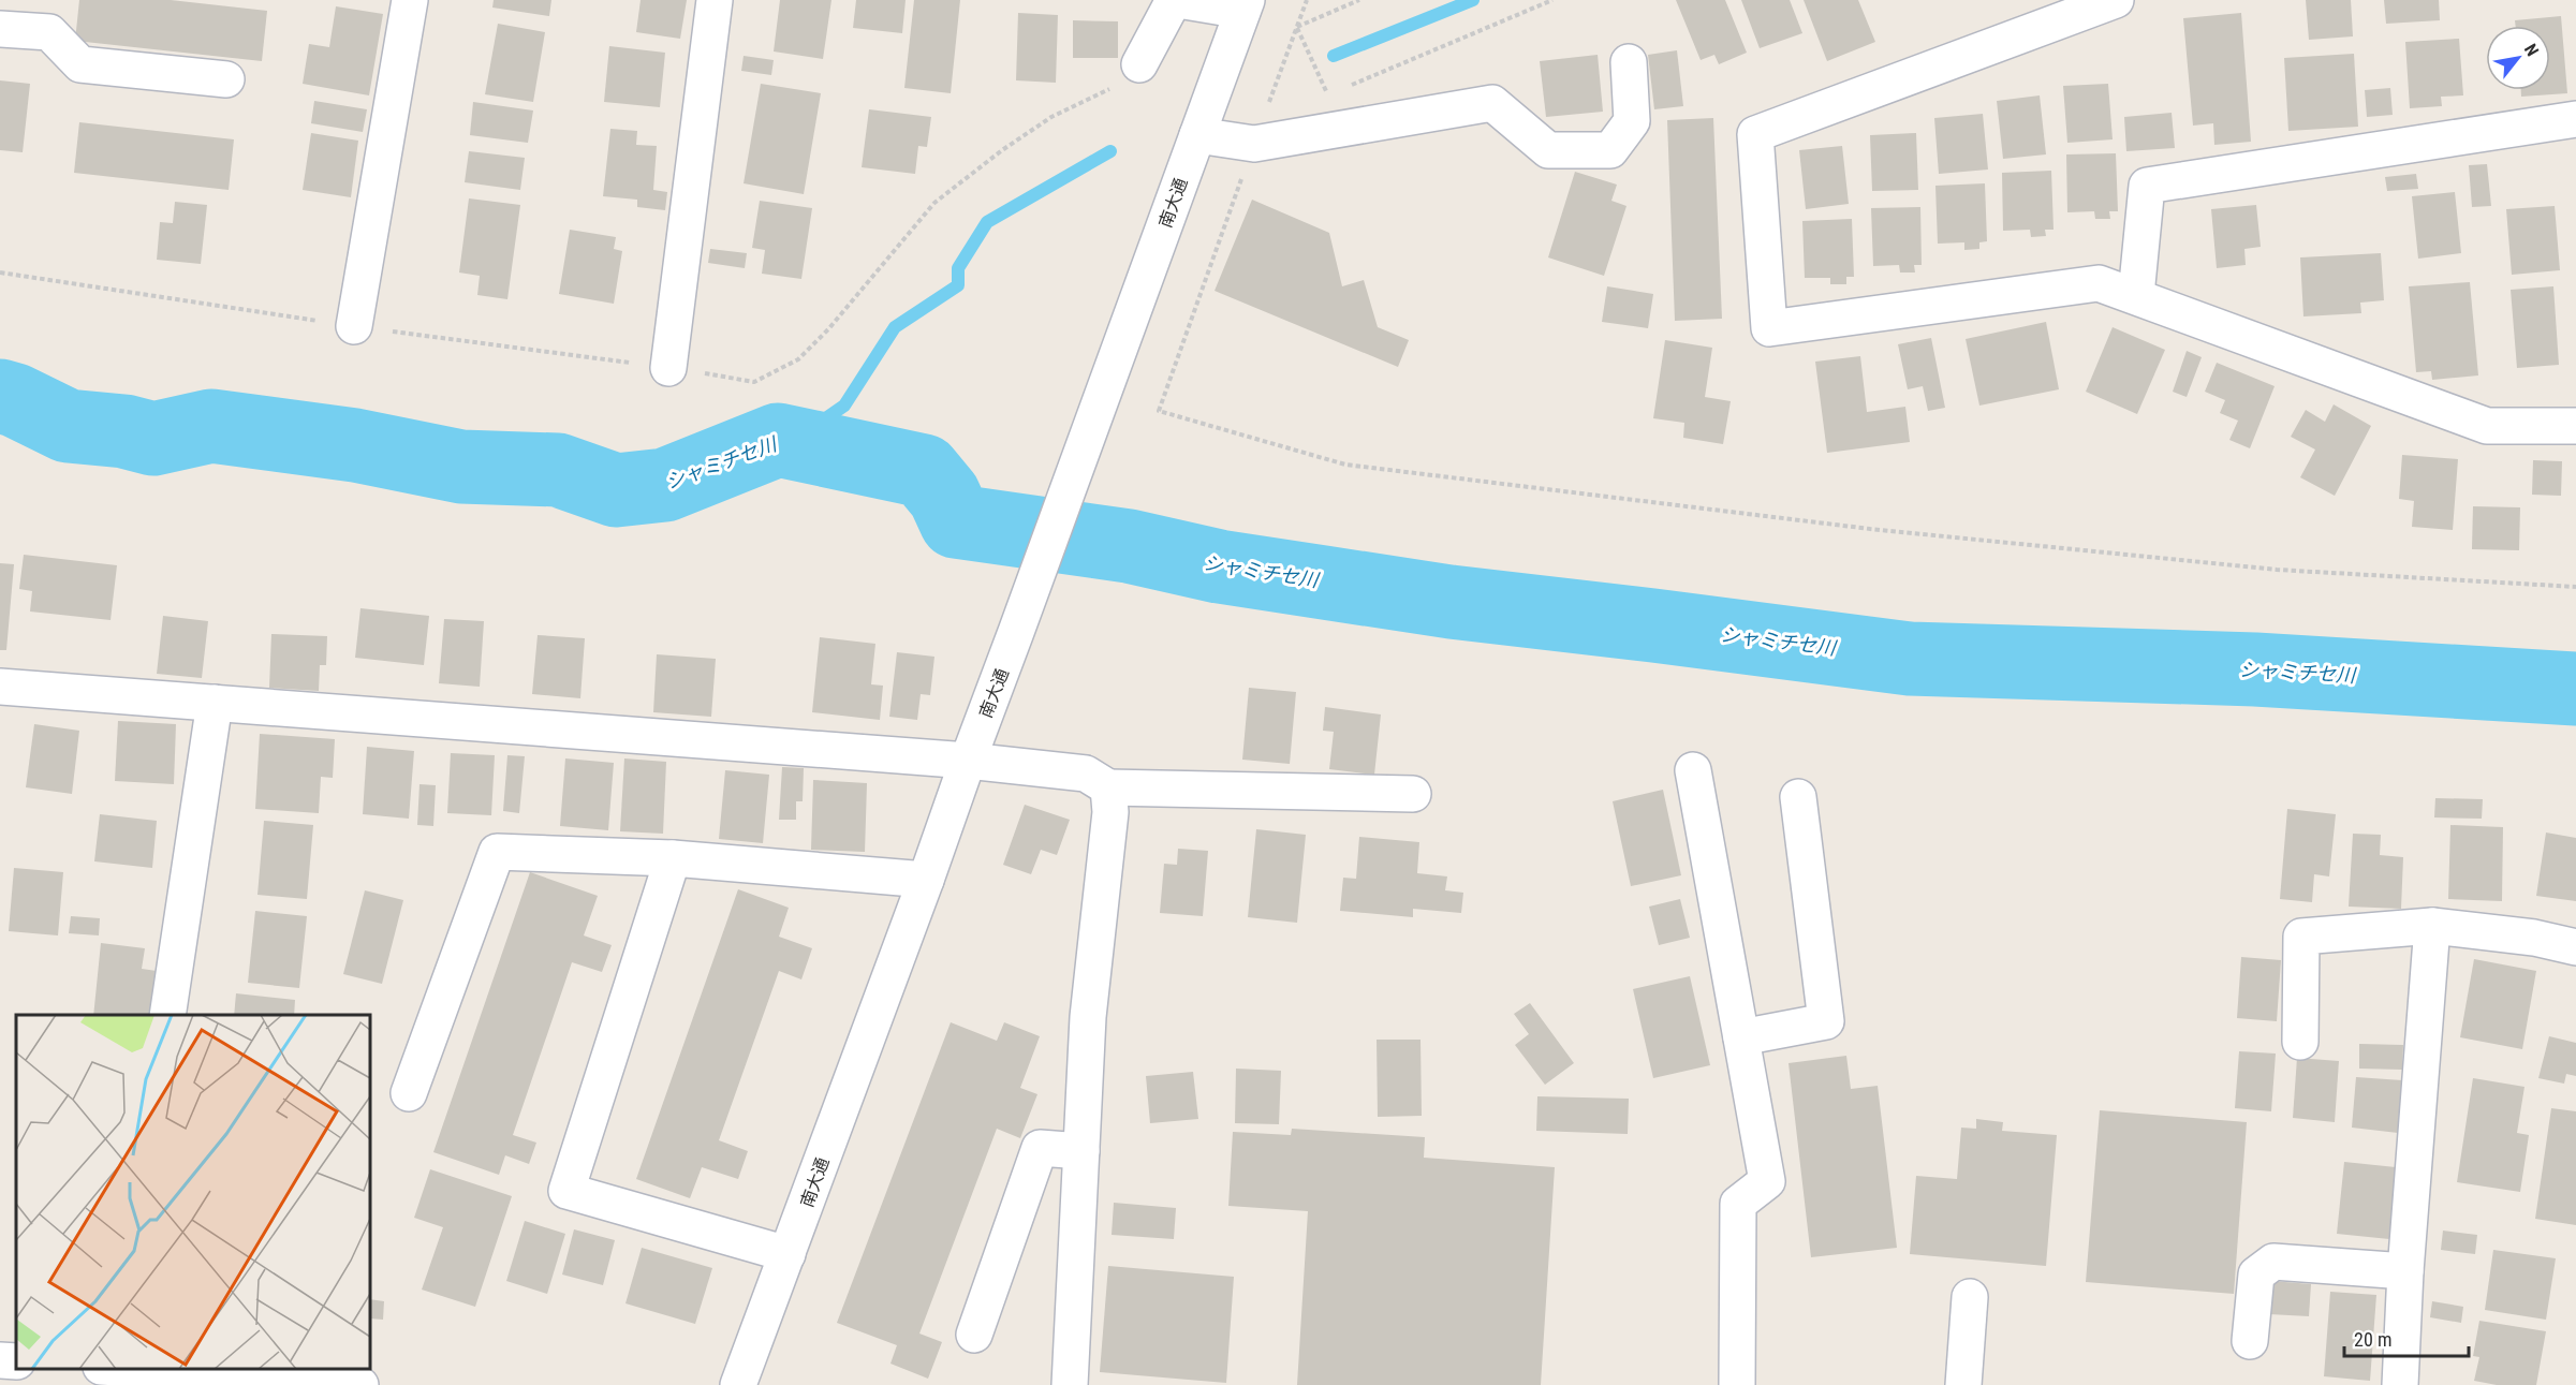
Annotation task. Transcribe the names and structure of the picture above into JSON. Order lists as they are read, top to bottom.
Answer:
{
  "streets": {
    "street": ["南大通"]
  },
  "water": ["シャミチセ川"],
  "scale_bar": "20 m",
  "north": "top right"
}
